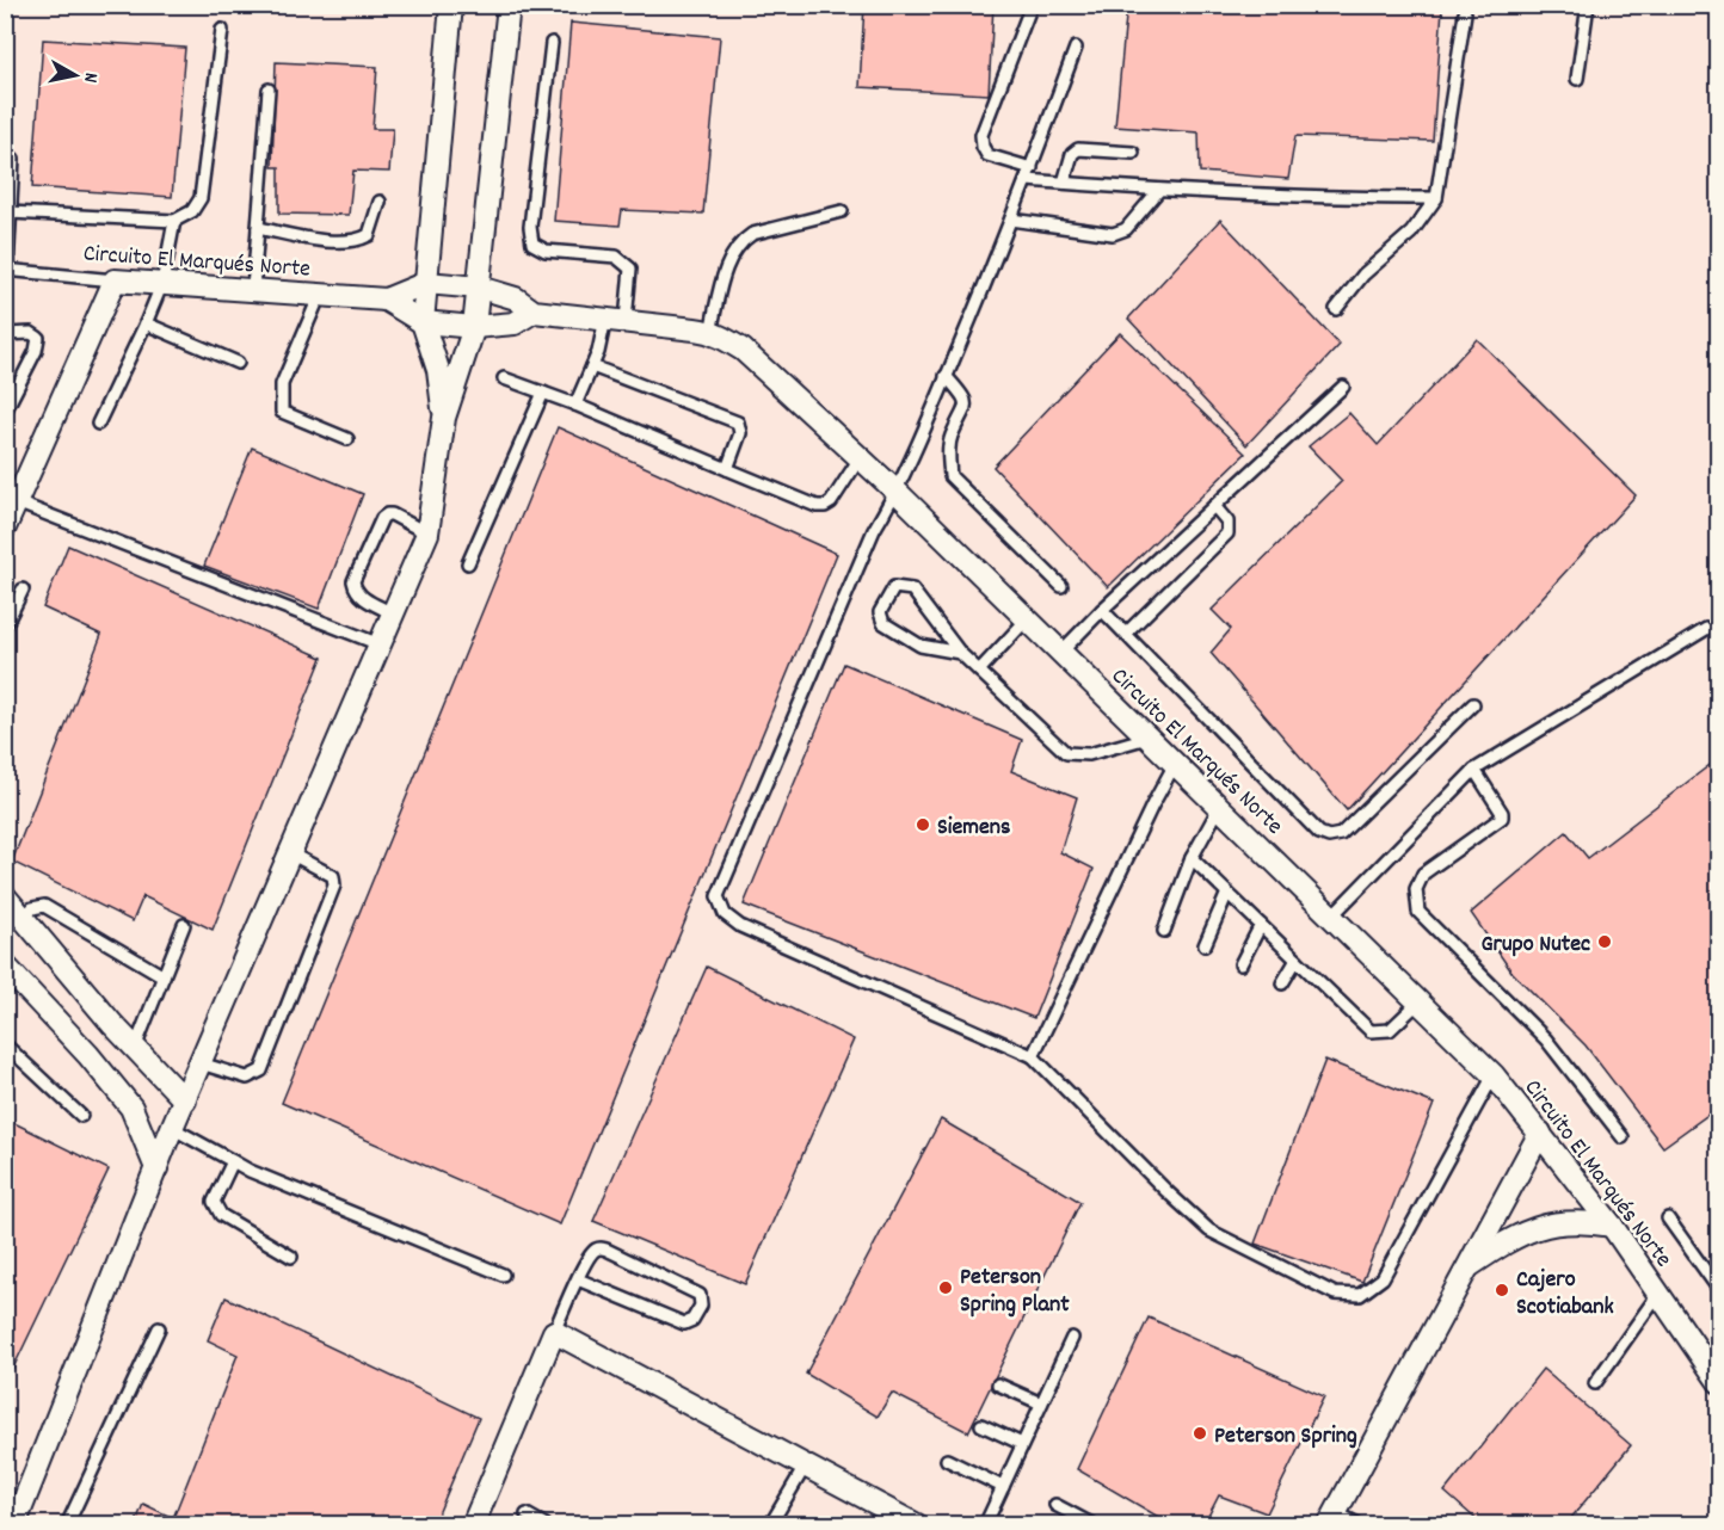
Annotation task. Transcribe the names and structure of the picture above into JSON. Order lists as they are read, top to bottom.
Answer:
{
  "streets": {
    "street": ["Circuito El Marqués Norte"]
  },
  "places": [
    "Siemens",
    "Grupo Nutec",
    "Peterson Spring Plant",
    "Cajero Scotiabank",
    "Peterson Spring"
  ],
  "north": "right"
}
